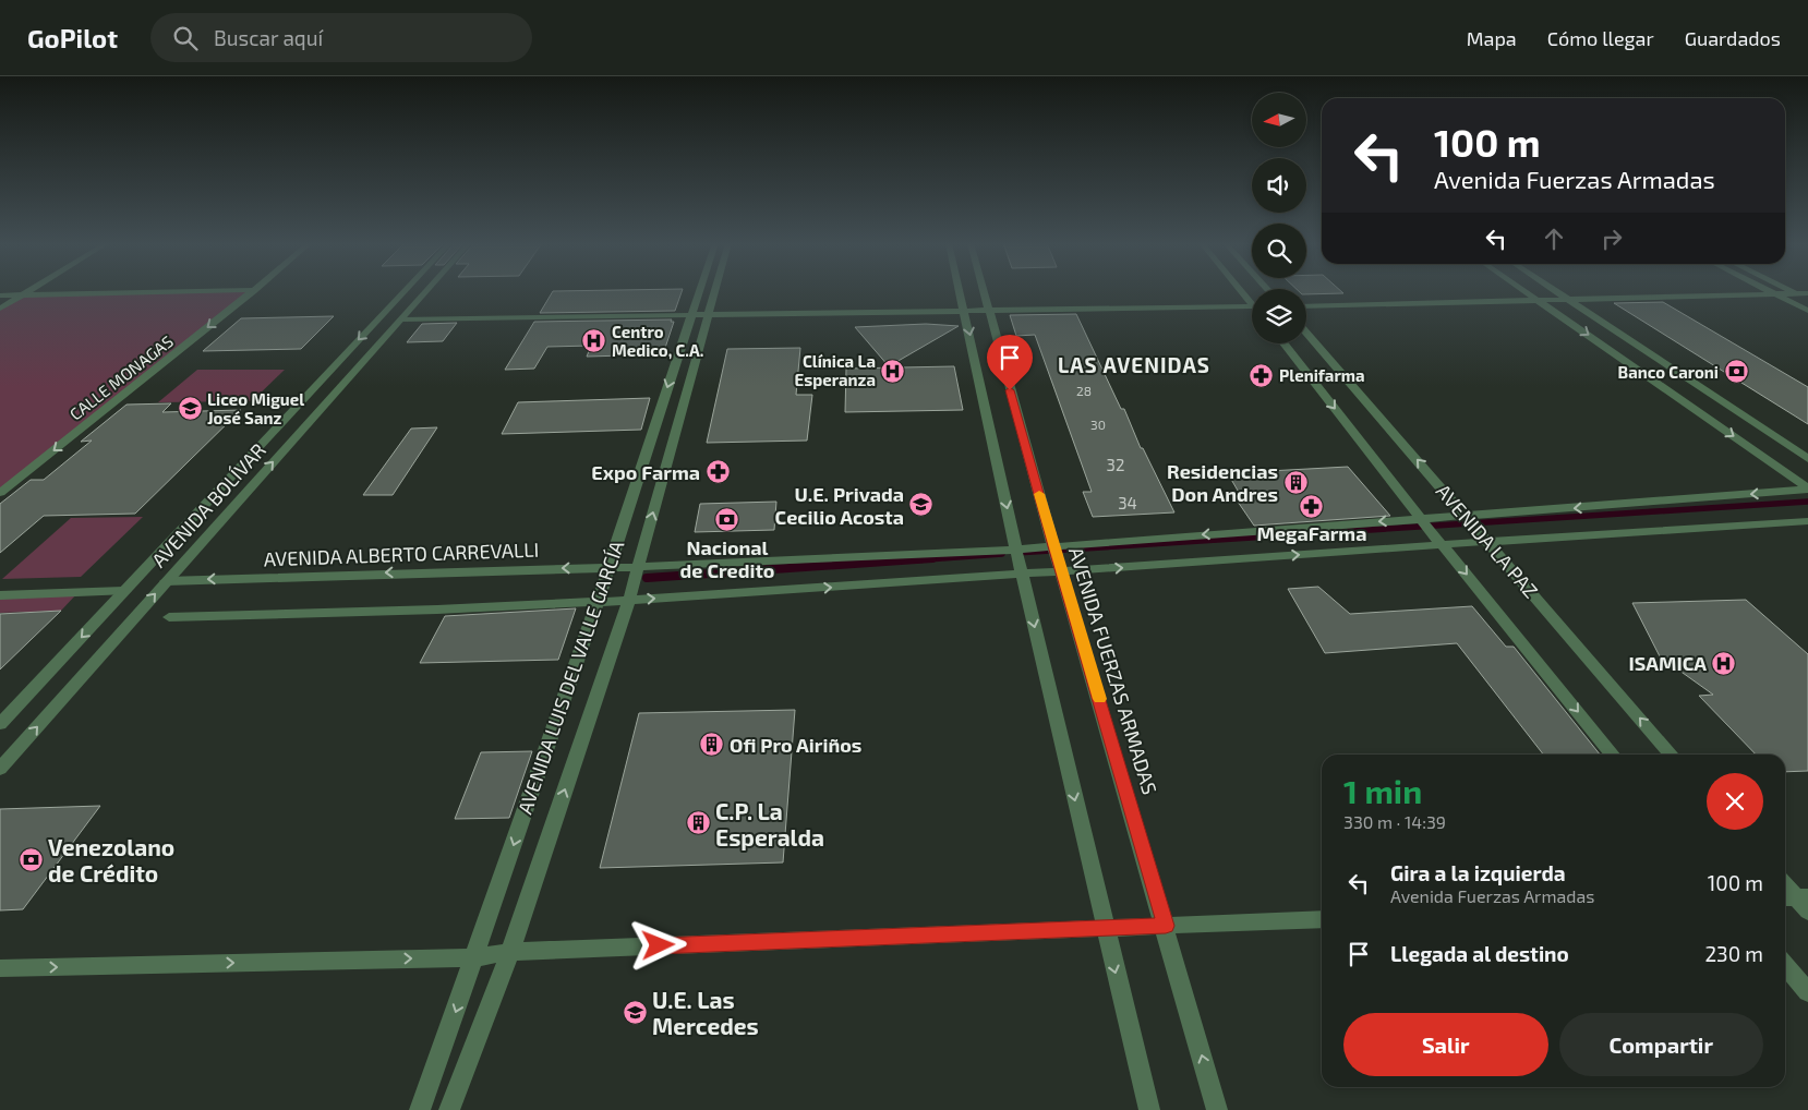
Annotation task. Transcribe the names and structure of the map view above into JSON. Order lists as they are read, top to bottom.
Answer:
{
  "streets": {
    "street": [
      "CALLE MONAGAS",
      "AVENIDA BOLÍVAR",
      "AVENIDA LA PAZ",
      "AVENIDA ALBERTO CARREVALLI",
      "AVENIDA FUERZAS ARMADAS",
      "AVENIDA LUIS DEL VALLE GARCÍA"
    ]
  },
  "crossings": [
    ["AVENIDA BOLÍVAR", "AVENIDA ALBERTO CARREVALLI"],
    ["AVENIDA LA PAZ", "AVENIDA ALBERTO CARREVALLI"],
    ["AVENIDA ALBERTO CARREVALLI", "AVENIDA FUERZAS ARMADAS"],
    ["AVENIDA ALBERTO CARREVALLI", "AVENIDA LUIS DEL VALLE GARCÍA"]
  ],
  "one_way": ["CALLE MONAGAS"],
  "districts": ["LAS AVENIDAS"],
  "places": {
    "hospital": ["Centro Medico, C.A.", "Clínica La Esperanza", "ISAMICA"],
    "bank": ["Banco Caroni", "Nacional de Credito", "Venezolano de Crédito"],
    "pharmacy": ["Plenifarma", "Expo Farma", "MegaFarma"],
    "school or university": ["Liceo Miguel José Sanz", "U.E. Privada Cecilio Acosta", "U.E. Las Mercedes"],
    "building": ["Residencias Don Andres", "Ofi Pro Airiños", "C.P. La Esperalda"]
  },
  "house_numbers": [
    "28",
    "30",
    "32",
    "34"
  ],
  "north": "left",
  "page": {
    "header": "GoPilot",
    "search": "Buscar aquí",
    "nav": ["Mapa", "Cómo llegar", "Guardados"],
    "turn": ["100 m", "Avenida Fuerzas Armadas"],
    "heading": ["1 min", "330 m · 14:39"],
    "list": [
      {
        "name": "Gira a la izquierda",
        "note": "Avenida Fuerzas Armadas",
        "value": "100 m"
      },
      {
        "name": "Llegada al destino",
        "value": "230 m"
      }
    ],
    "buttons": ["Salir", "Compartir"]
  }
}
